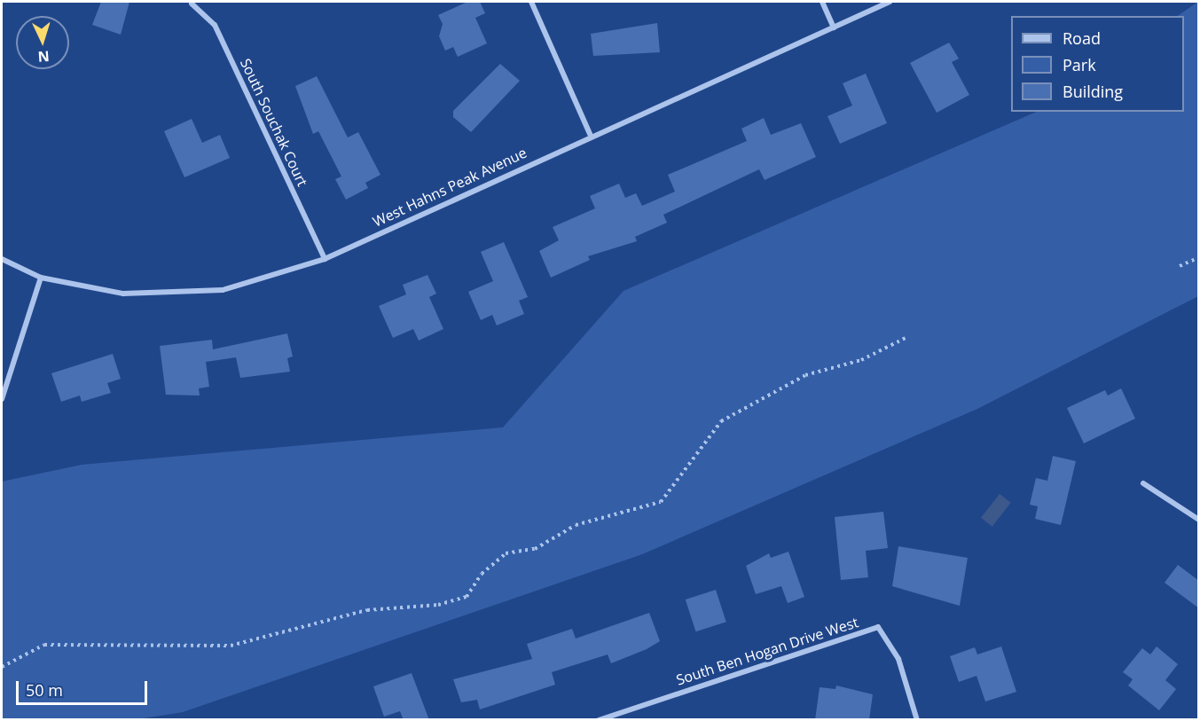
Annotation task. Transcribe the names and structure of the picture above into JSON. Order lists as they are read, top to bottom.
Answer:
{
  "streets": {
    "street": ["South Souchak Court", "West Hahns Peak Avenue", "South Ben Hogan Drive West"]
  },
  "crossings": [
    ["South Souchak Court", "West Hahns Peak Avenue"]
  ],
  "legend": ["Road", "Park", "Building"],
  "scale_bar": "50 m",
  "north": "bottom"
}
